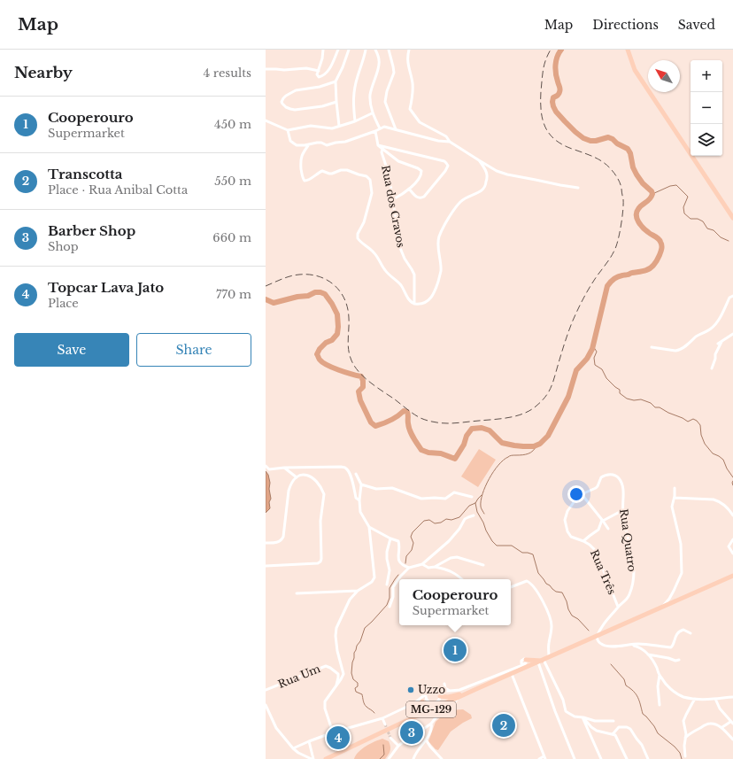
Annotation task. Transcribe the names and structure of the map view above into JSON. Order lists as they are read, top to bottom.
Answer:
{
  "streets": {
    "main road": ["MG-129"],
    "street": [
      "Rua dos Cravos",
      "Rua Quatro",
      "Rua Três",
      "Rua Um"
    ]
  },
  "crossings": [
    ["Rua Quatro", "Rua Três"],
    ["Rua Quatro", "MG-129"]
  ],
  "places": ["Uzzo"],
  "north": "top left",
  "page": {
    "header": "Map",
    "nav": ["Map", "Directions", "Saved"],
    "heading": ["Nearby", "4 results"],
    "map_buttons": ["+", "−"],
    "list": [
      {
        "mark": "1",
        "name": "Cooperouro",
        "note": "Supermarket",
        "value": "450 m"
      },
      {
        "mark": "2",
        "name": "Transcotta",
        "note": "Place · Rua Anibal Cotta",
        "value": "550 m"
      },
      {
        "mark": "3",
        "name": "Barber Shop",
        "note": "Shop",
        "value": "660 m"
      },
      {
        "mark": "4",
        "name": "Topcar Lava Jato",
        "note": "Place",
        "value": "770 m"
      }
    ],
    "buttons": ["Save", "Share"],
    "popup": ["Cooperouro", "Supermarket"],
    "pins": [
      "1",
      "2",
      "3",
      "4"
    ]
  }
}
